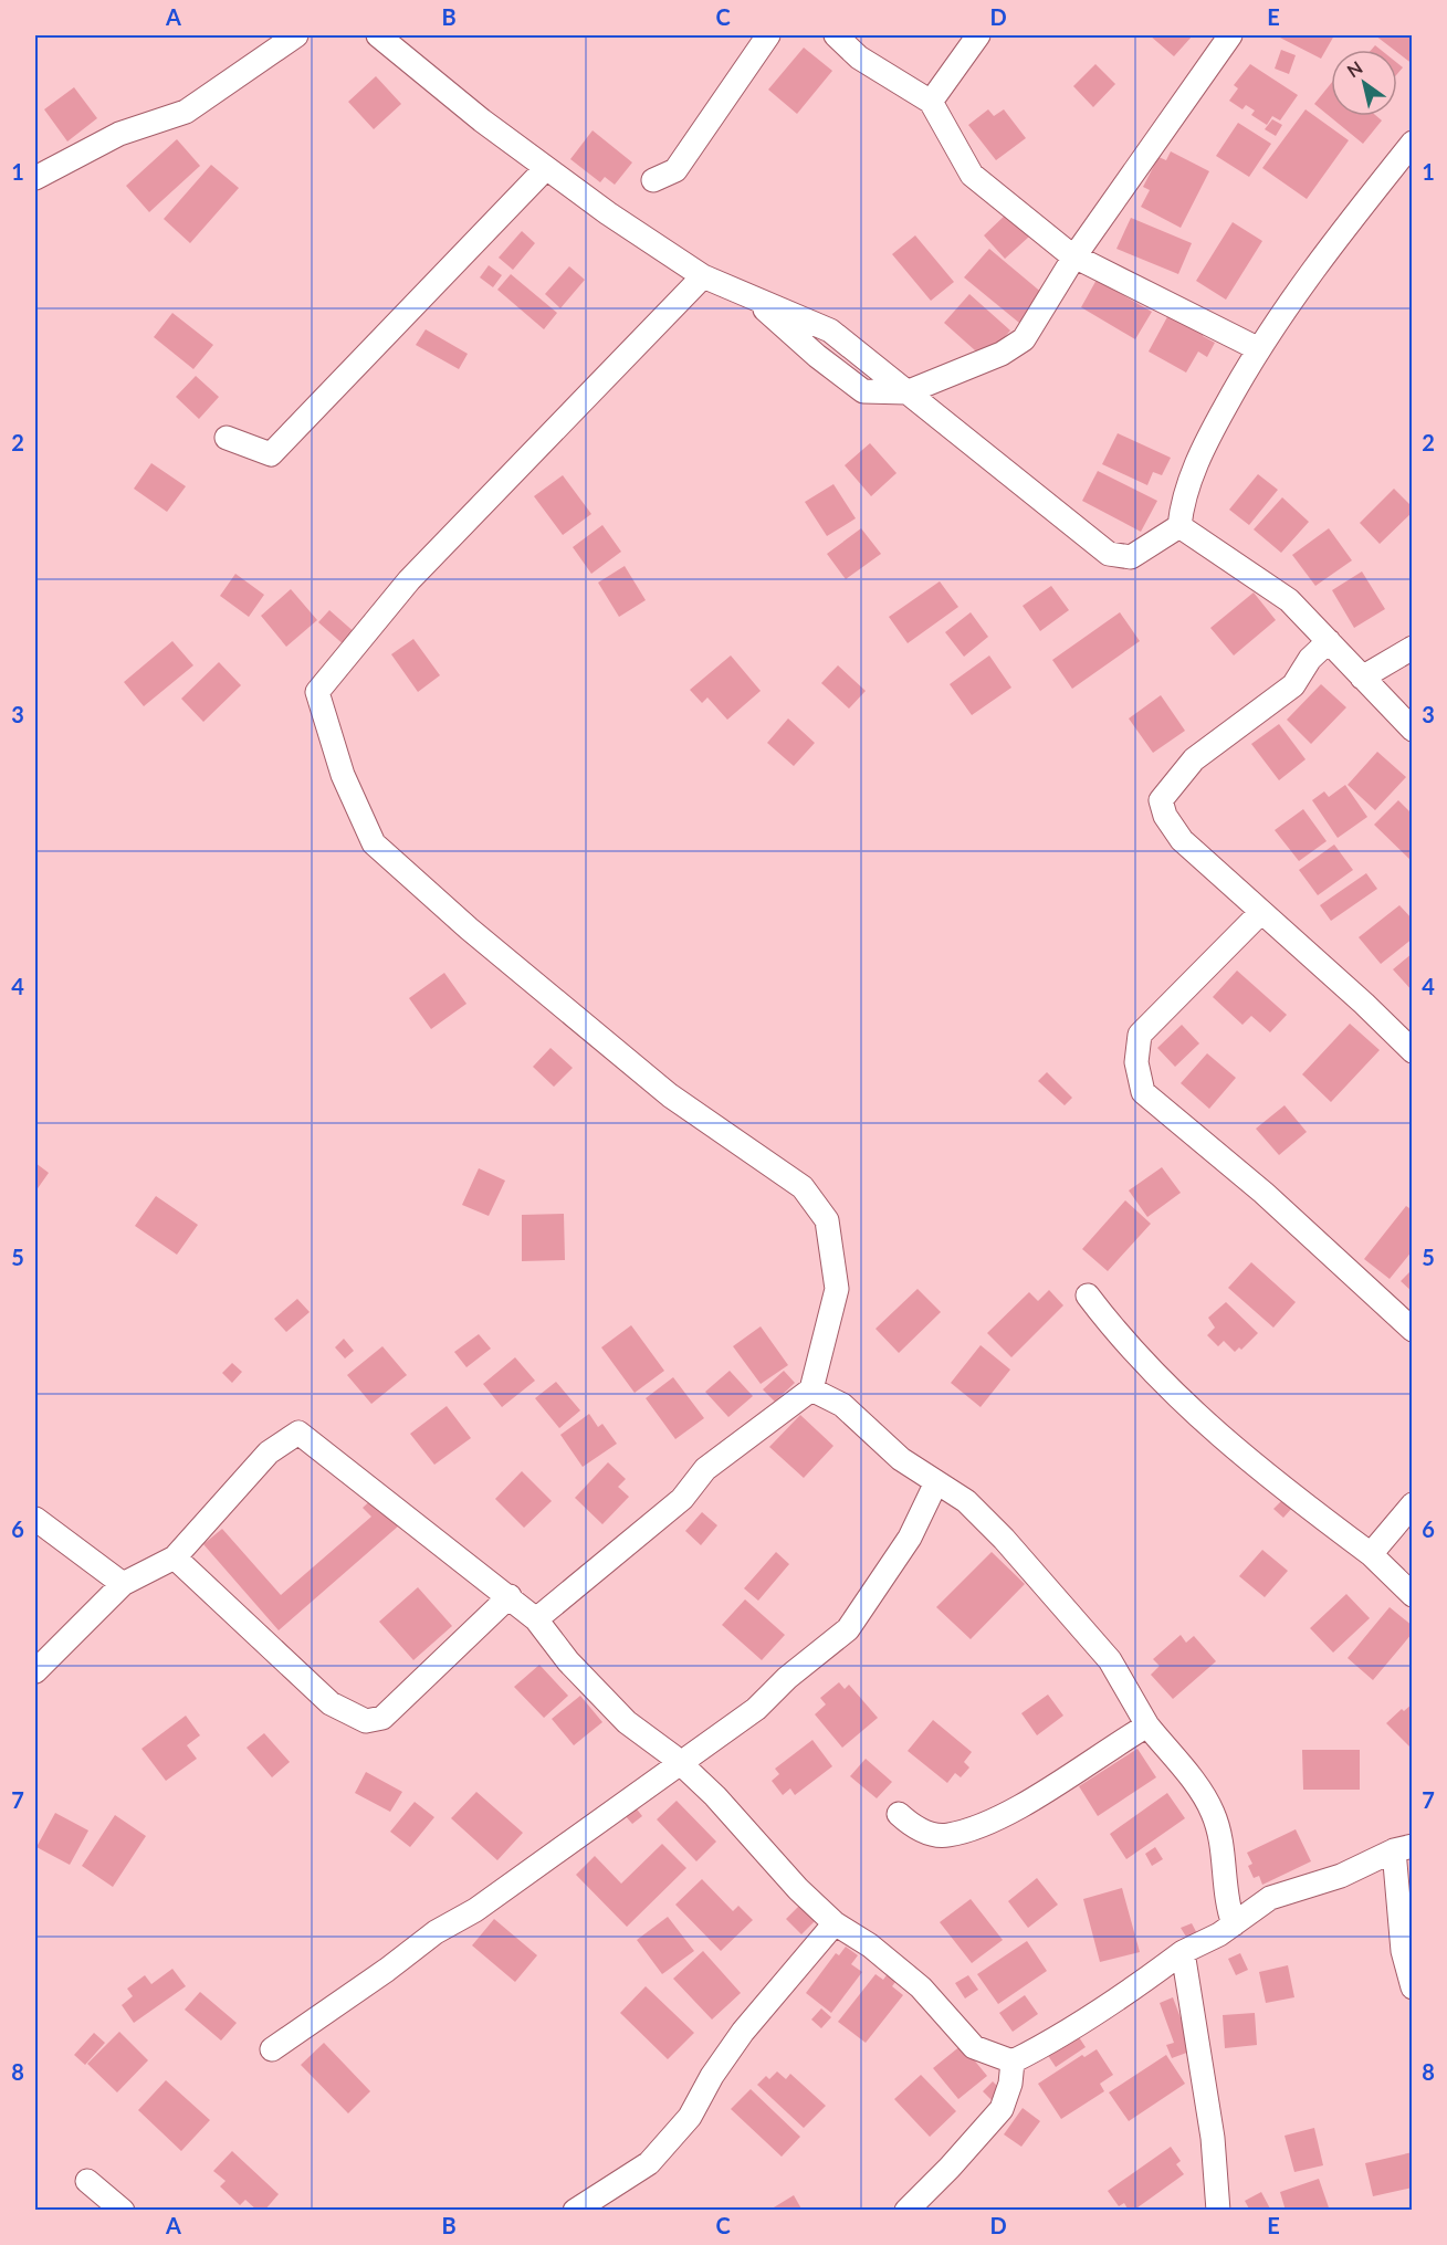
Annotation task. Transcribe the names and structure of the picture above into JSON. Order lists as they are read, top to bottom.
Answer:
{
  "north": "top left",
  "grid": {
    "columns": [
      "A",
      "B",
      "C",
      "D",
      "E"
    ],
    "rows": [
      "1",
      "2",
      "3",
      "4",
      "5",
      "6",
      "7",
      "8"
    ]
  }
}
